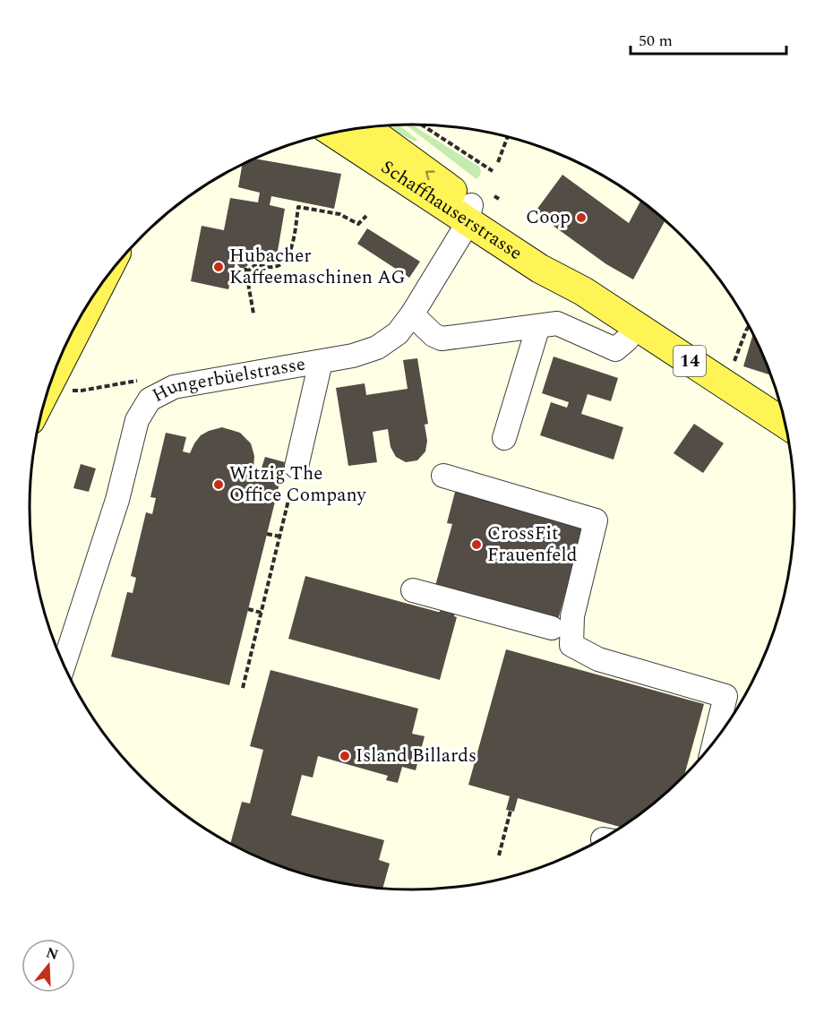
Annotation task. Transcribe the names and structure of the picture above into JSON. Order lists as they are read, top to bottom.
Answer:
{
  "streets": {
    "main road": ["Schaffhauserstrasse", "14"],
    "street": ["Hungerbüelstrasse"]
  },
  "crossings": [
    ["Schaffhauserstrasse", "Hungerbüelstrasse"]
  ],
  "places": [
    "Coop",
    "Hubacher Kaffeemaschinen AG",
    "Witzig The Office Company",
    "CrossFit Frauenfeld",
    "Island Billards"
  ],
  "scale_bar": "50 m",
  "north": "top"
}
